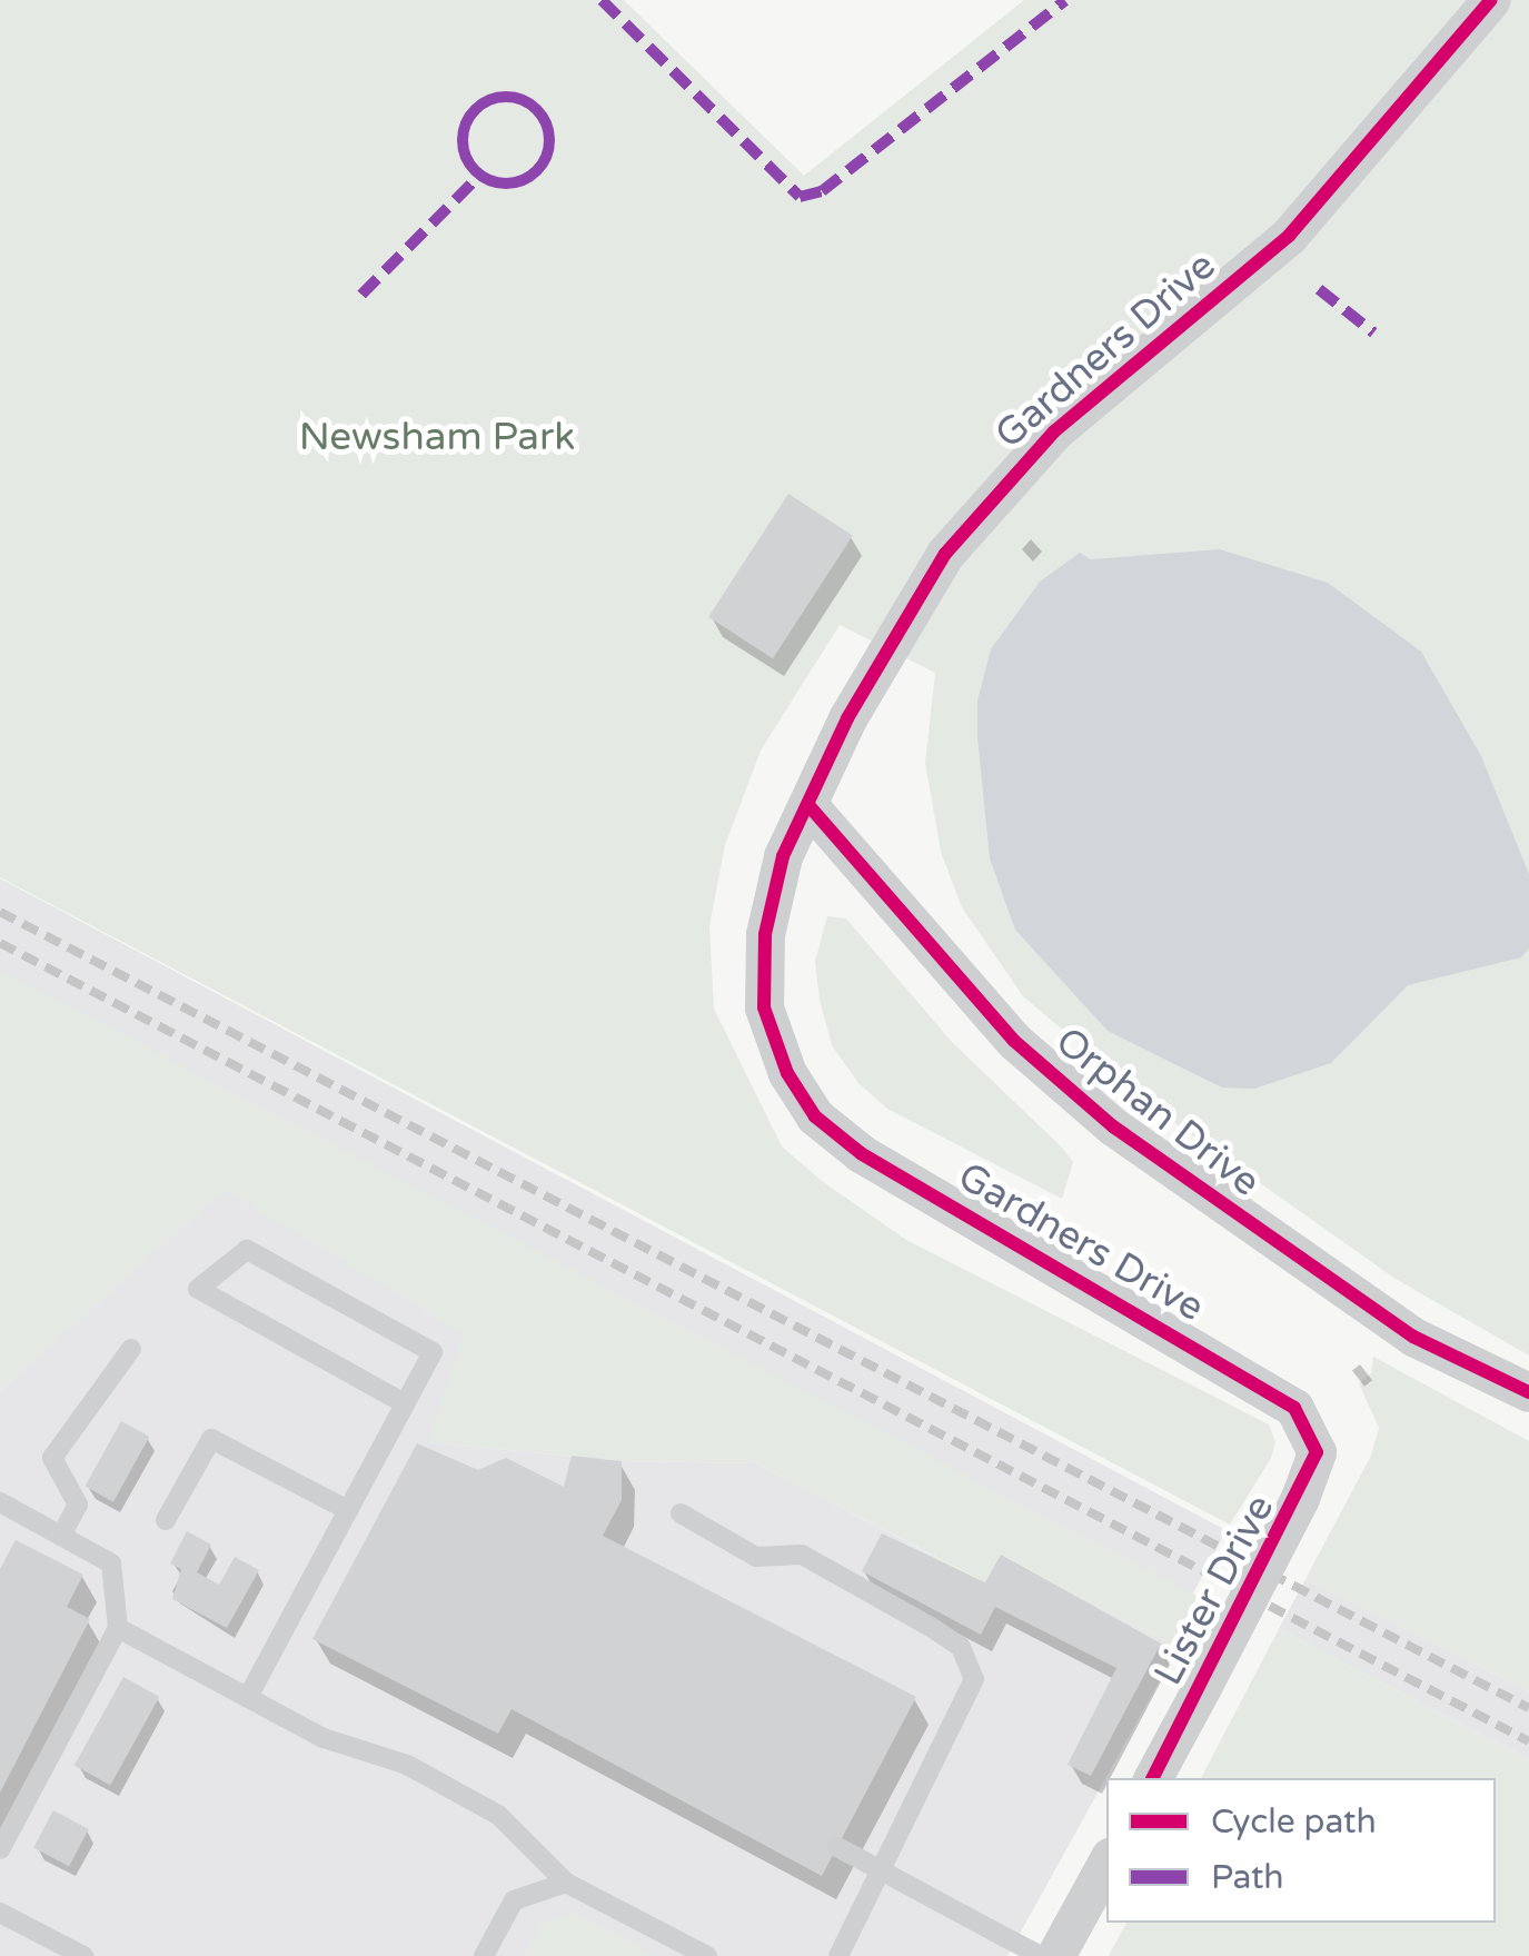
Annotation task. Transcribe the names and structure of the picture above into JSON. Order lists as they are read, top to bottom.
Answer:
{
  "streets": {
    "street": ["Gardners Drive", "Orphan Drive", "Lister Drive"]
  },
  "crossings": [
    ["Gardners Drive", "Orphan Drive"],
    ["Gardners Drive", "Lister Drive"]
  ],
  "parks": ["Newsham Park"],
  "legend": ["Cycle path", "Path"]
}
